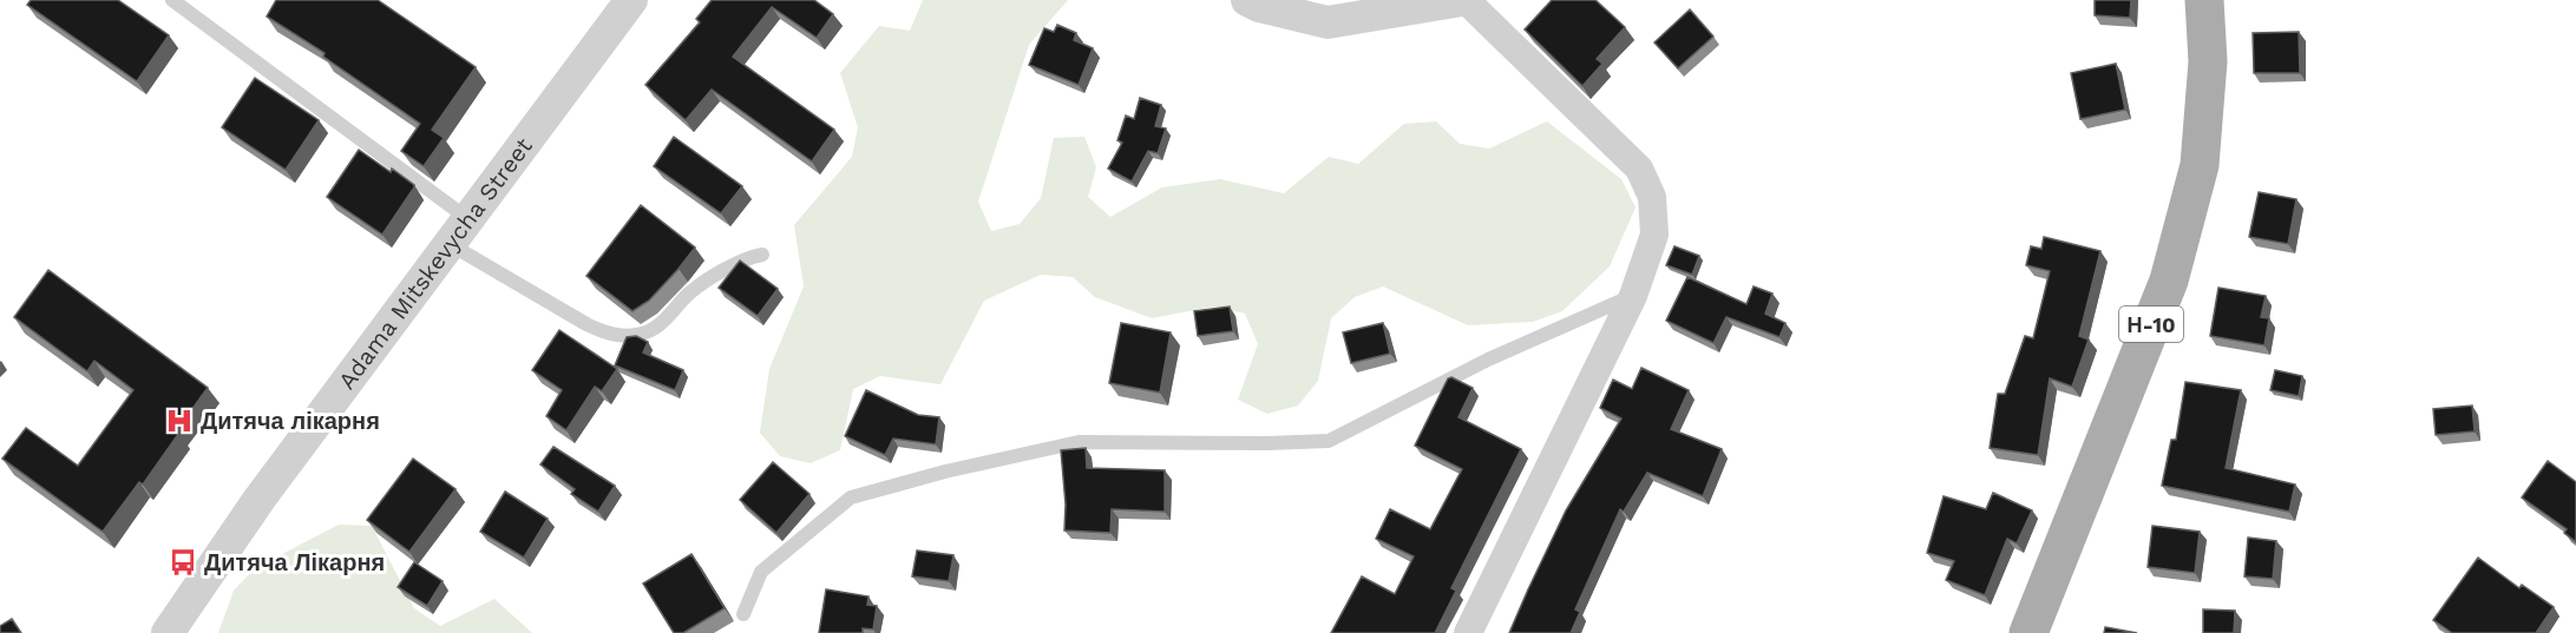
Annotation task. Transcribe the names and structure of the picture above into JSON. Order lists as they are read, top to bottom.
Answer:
{
  "streets": {
    "main road": ["Н-10"],
    "street": ["Adama Mitskevycha Street"]
  },
  "places": {
    "hospital": ["Дитяча лікарня"],
    "bus stop": ["Дитяча Лікарня"]
  }
}
